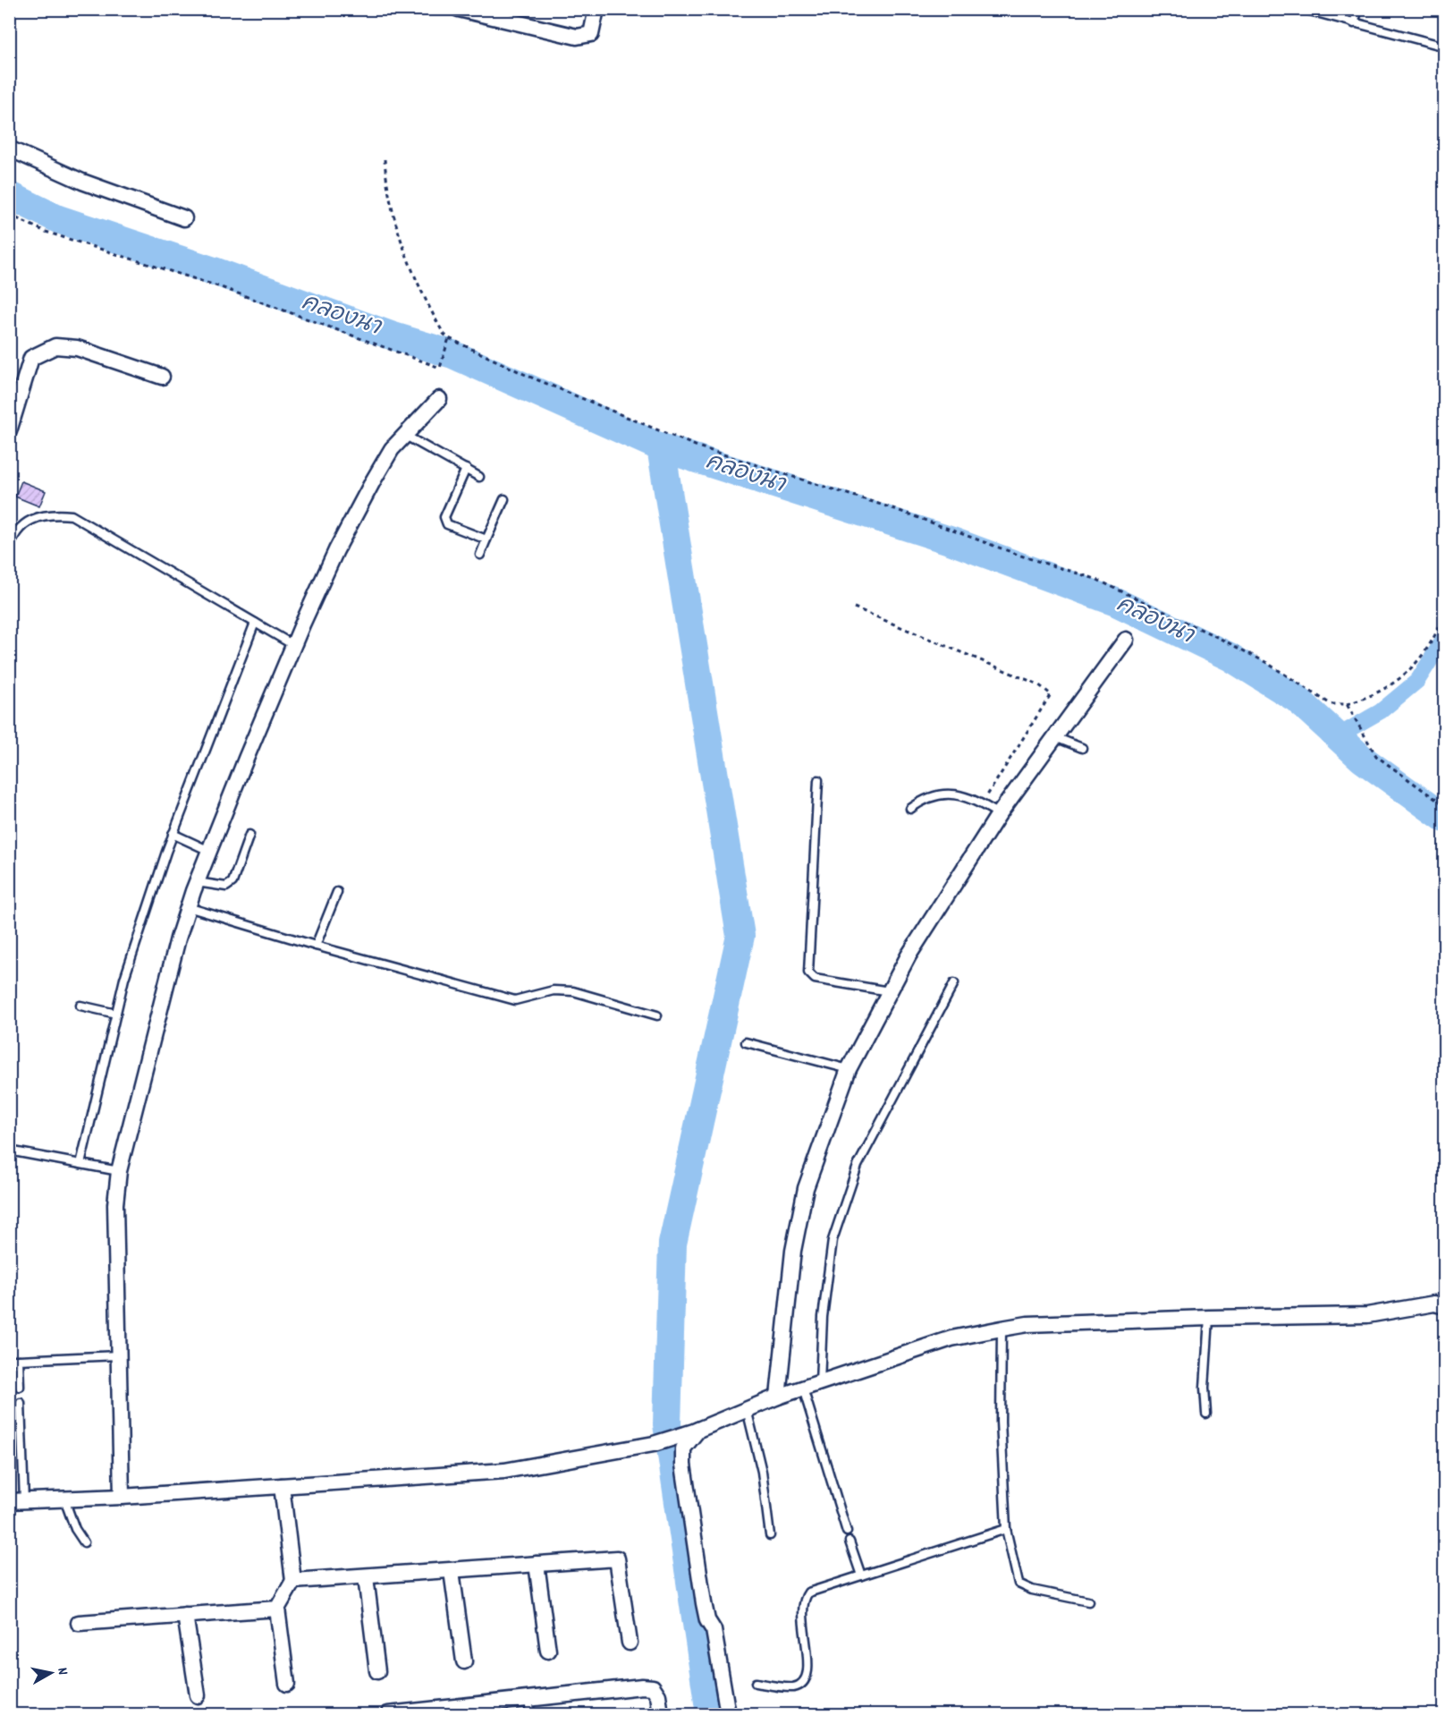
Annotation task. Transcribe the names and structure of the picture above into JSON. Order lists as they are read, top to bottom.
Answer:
{
  "water": ["คลองนา"],
  "north": "right"
}
